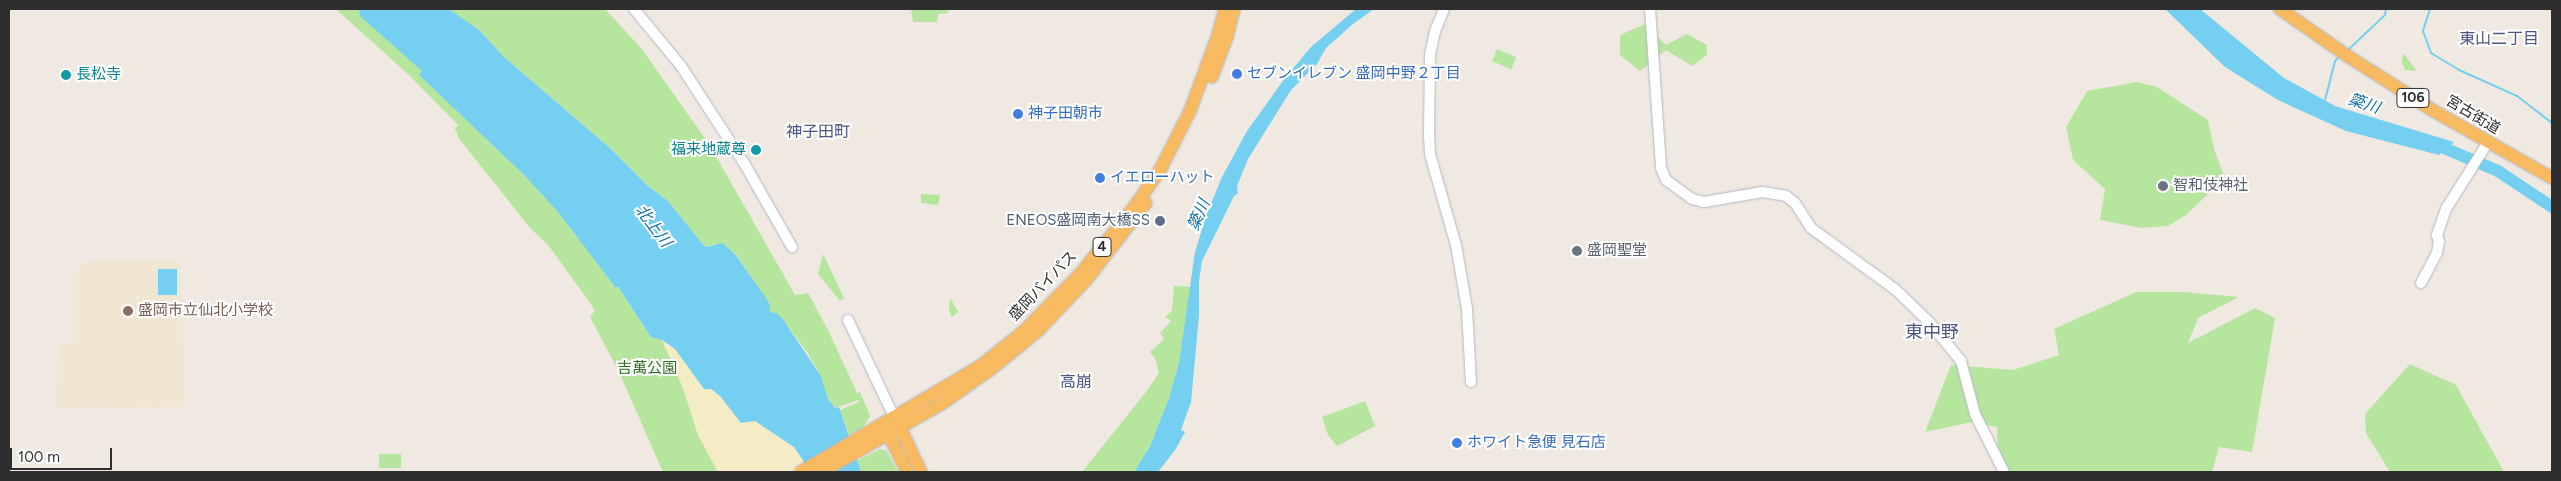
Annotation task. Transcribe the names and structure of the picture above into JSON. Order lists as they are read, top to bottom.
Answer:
{
  "streets": {
    "highway": [
      "106",
      "宮古街道",
      "4",
      "盛岡バイパス"
    ]
  },
  "districts": [
    "東山二丁目",
    "神子田町",
    "東中野",
    "高崩"
  ],
  "water": ["簗川", "北上川"],
  "parks": ["吉萬公園"],
  "places": [
    "セブンイレブン 盛岡中野２丁目",
    "長松寺",
    "神子田朝市",
    "福来地蔵尊",
    "イエローハット",
    "智和伎神社",
    "ENEOS盛岡南大橋SS",
    "盛岡聖堂",
    "盛岡市立仙北小学校",
    "ホワイト急便 見石店"
  ],
  "scale_bar": "100 m"
}
